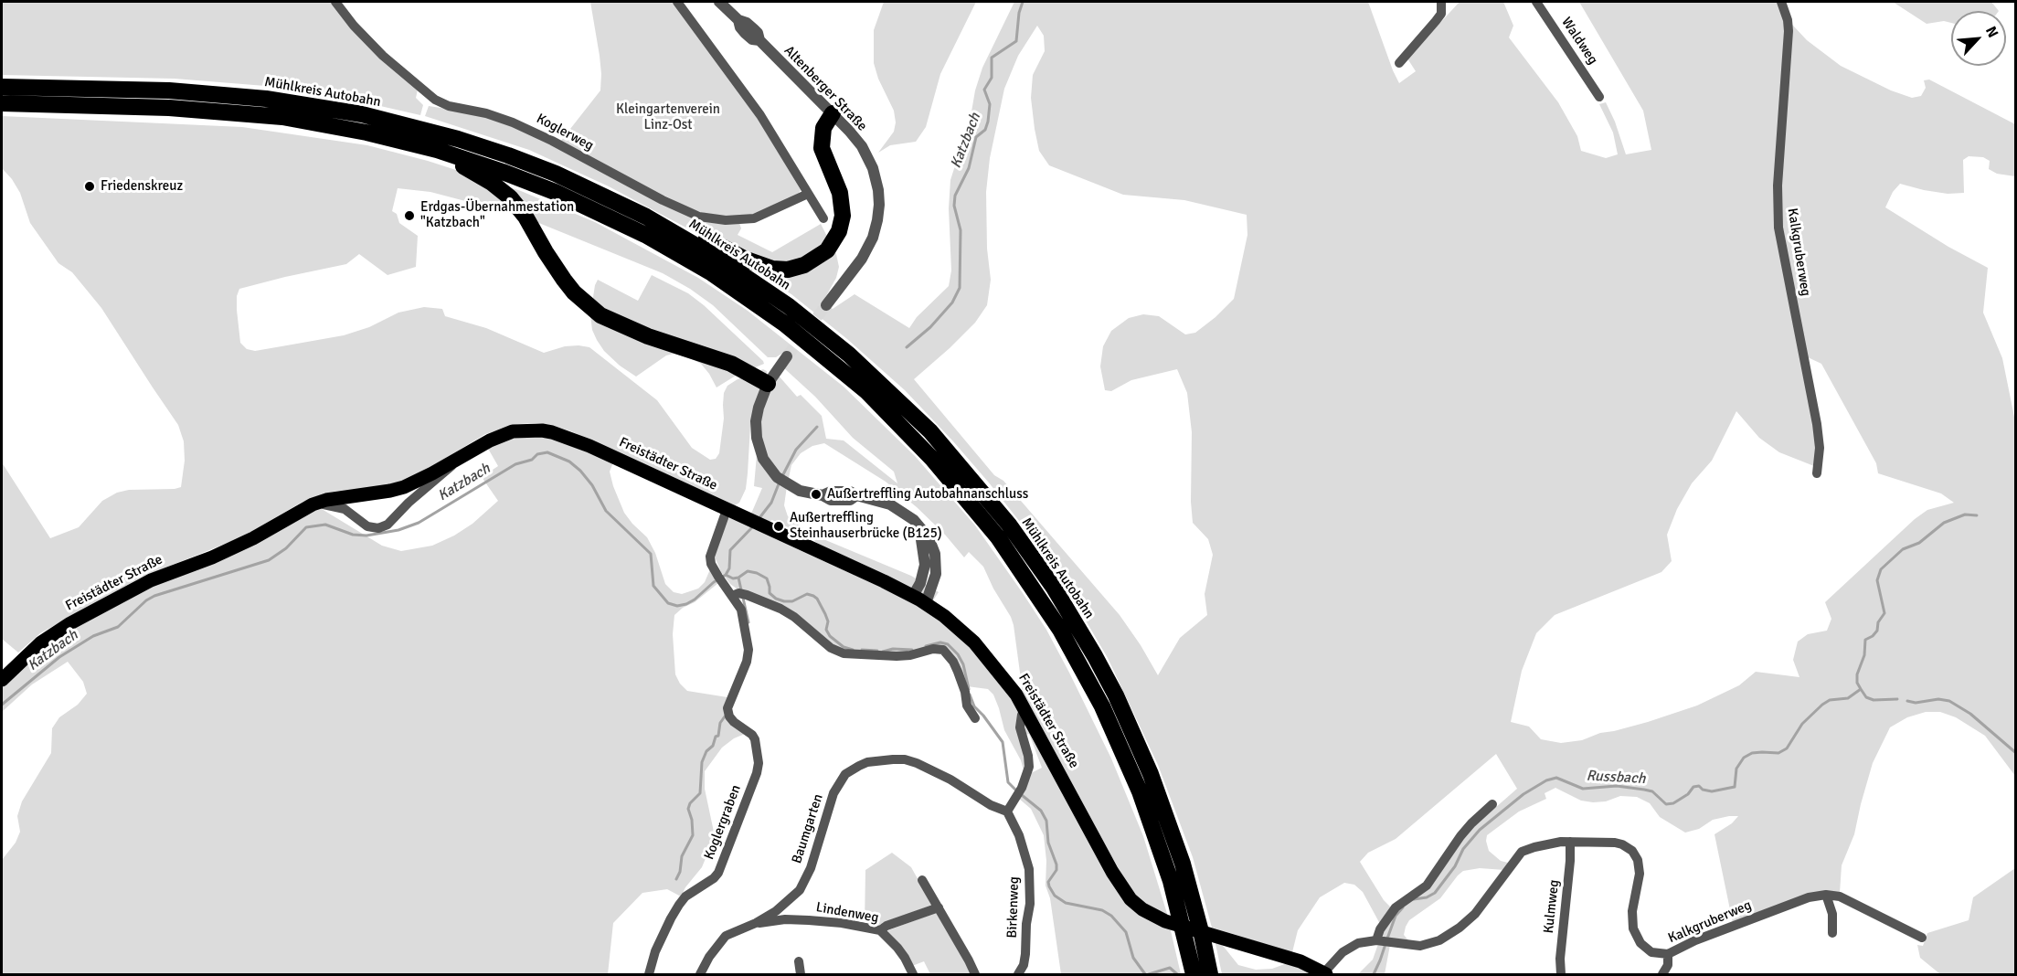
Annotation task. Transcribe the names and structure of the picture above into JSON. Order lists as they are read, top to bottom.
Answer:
{
  "streets": {
    "highway": ["Mühlkreis Autobahn"],
    "main road": ["Freistädter Straße"],
    "street": [
      "Waldweg",
      "Altenberger Straße",
      "Koglerweg",
      "Kalkgruberweg",
      "Koglergraben",
      "Baumgarten",
      "Kulmweg",
      "Birkenweg",
      "Lindenweg"
    ]
  },
  "crossings": [
    ["Kalkgruberweg", "Freistädter Straße"],
    ["Kalkgruberweg", "Kulmweg"],
    ["Baumgarten", "Birkenweg"],
    ["Baumgarten", "Lindenweg"]
  ],
  "water": ["Katzbach", "Russbach"],
  "parks": ["Kleingartenverein Linz-Ost"],
  "places": [
    "Friedenskreuz",
    "Erdgas-Übernahmestation \"Katzbach\"",
    "Außertreffling Autobahnanschluss",
    "Außertreffling Steinhauserbrücke (B125)"
  ],
  "north": "top right"
}
